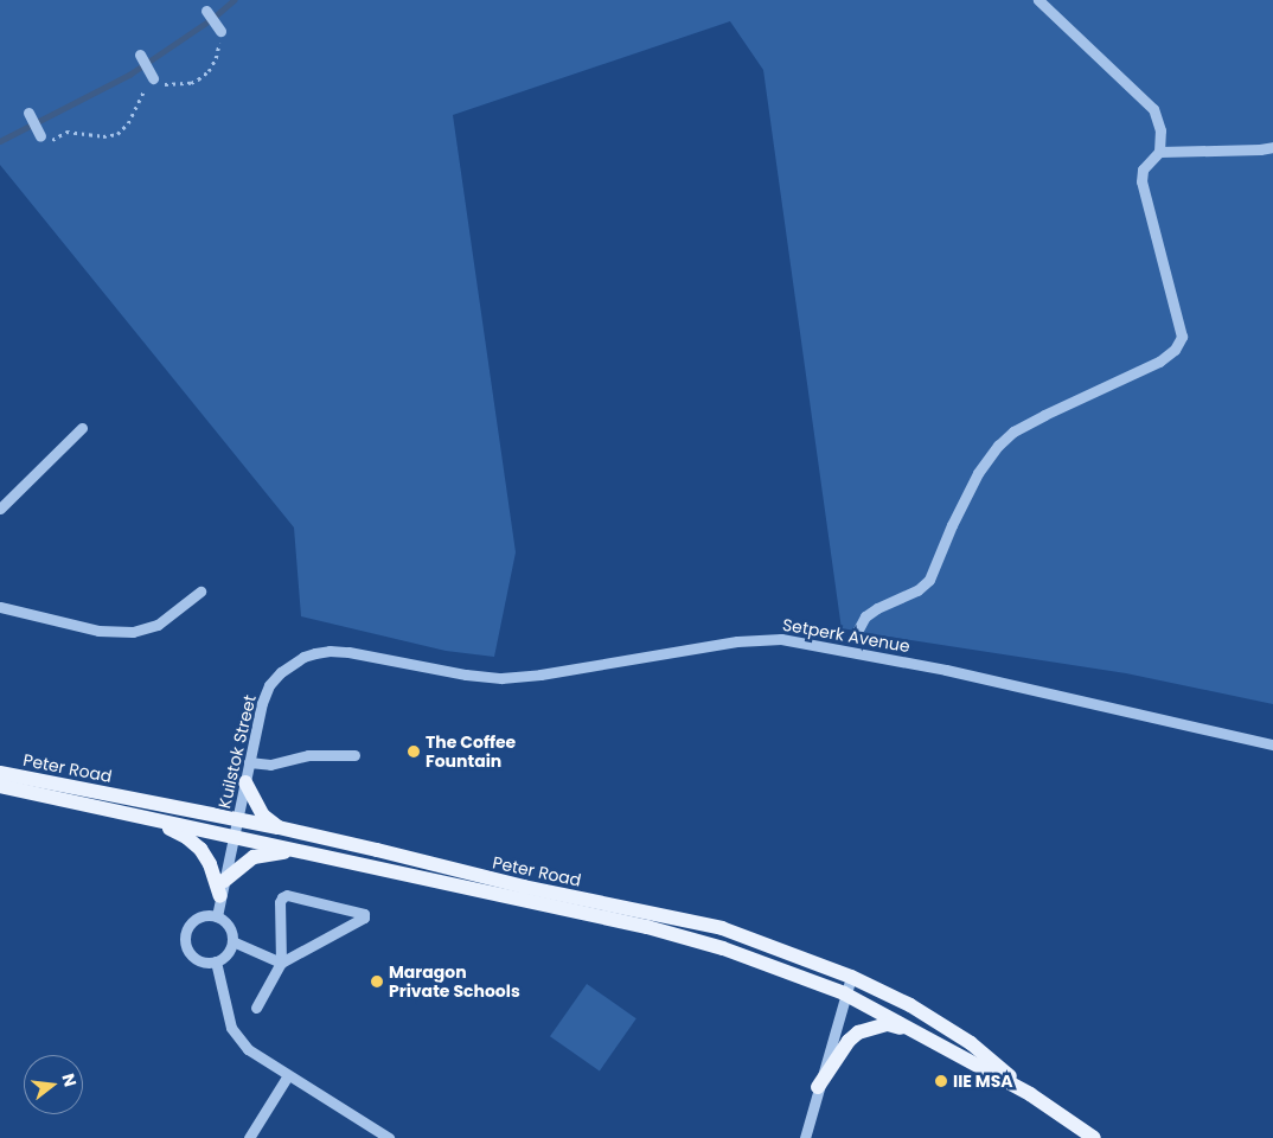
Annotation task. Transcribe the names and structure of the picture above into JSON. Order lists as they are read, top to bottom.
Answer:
{
  "streets": {
    "main road": ["Peter Road"],
    "street": ["Setperk Avenue", "Kuilstok Street"]
  },
  "crossings": [
    ["Setperk Avenue", "Kuilstok Street"],
    ["Kuilstok Street", "Peter Road"]
  ],
  "places": ["The Coffee Fountain", "Maragon Private Schools", "IIE MSA"],
  "north": "right"
}
